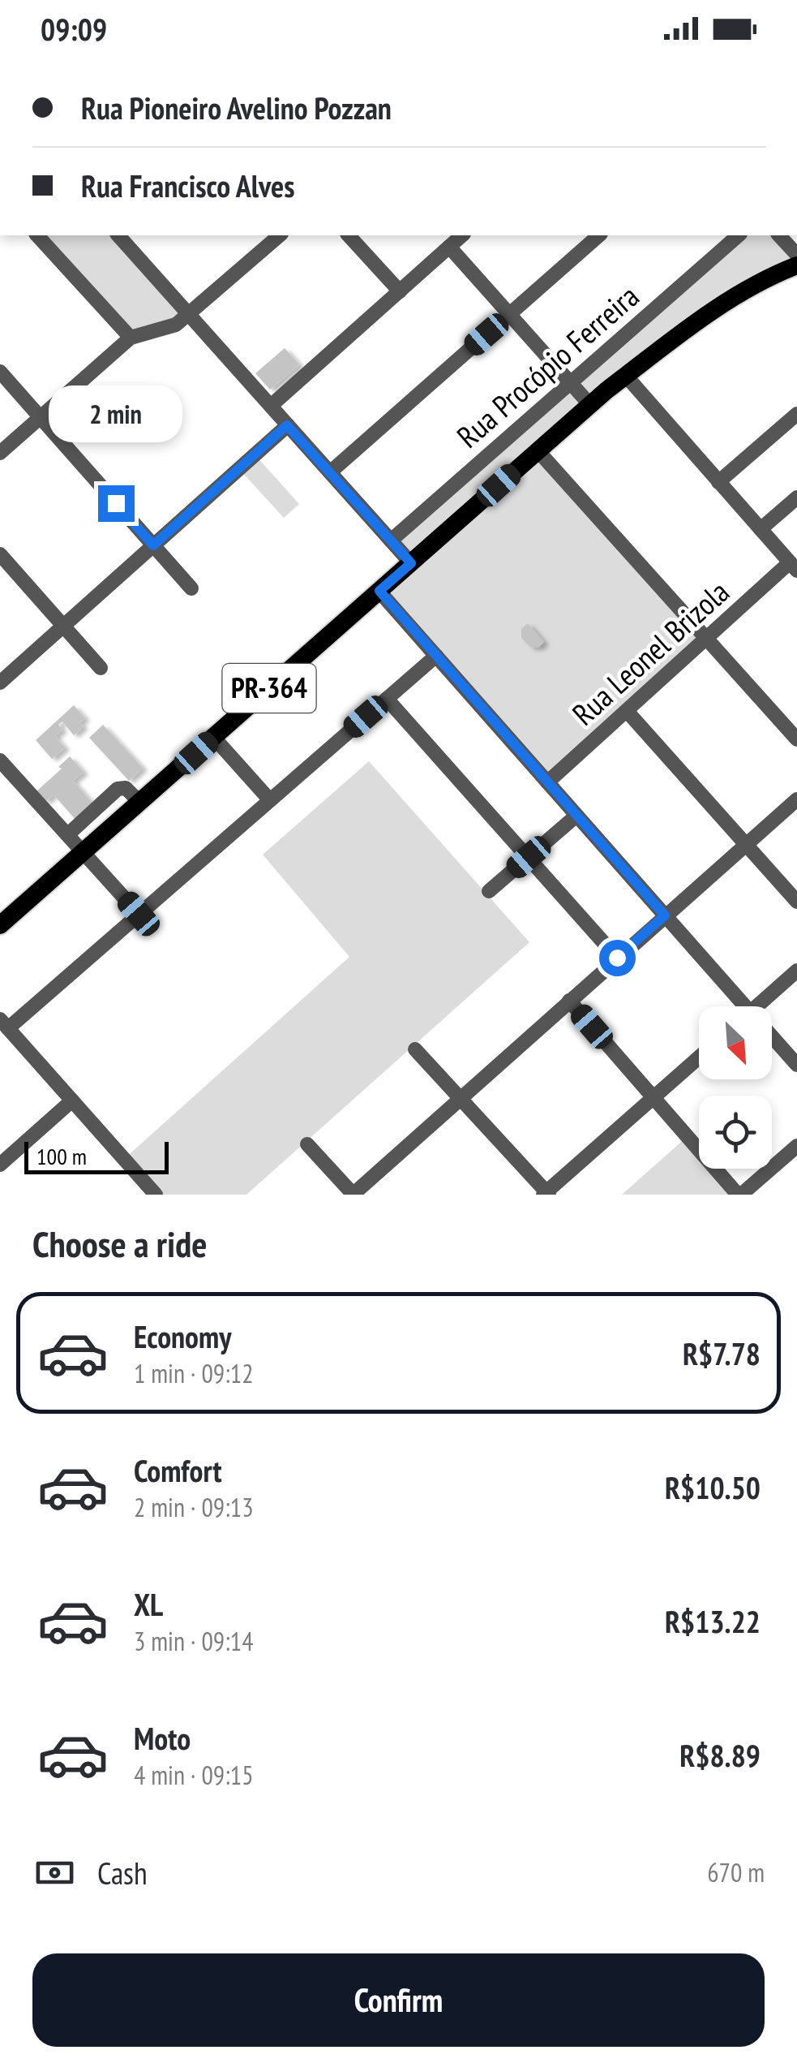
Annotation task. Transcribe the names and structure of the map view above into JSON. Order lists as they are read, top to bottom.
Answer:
{
  "streets": {
    "main road": ["PR-364"],
    "street": ["Rua Procópio Ferreira", "Rua Leonel Brizola"]
  },
  "scale_bar": "100 m",
  "north": "bottom right",
  "page": {
    "status": "09:09",
    "banner": ["Rua Pioneiro Avelino Pozzan", "Rua Francisco Alves"],
    "bubble": "2 min",
    "scale": "100 m",
    "heading": "Choose a ride",
    "list": [
      {
        "name": "Economy",
        "note": "1 min · 09:12",
        "value": "R$7.78"
      },
      {
        "name": "Comfort",
        "note": "2 min · 09:13",
        "value": "R$10.50"
      },
      {
        "name": "XL",
        "note": "3 min · 09:14",
        "value": "R$13.22"
      },
      {
        "name": "Moto",
        "note": "4 min · 09:15",
        "value": "R$8.89"
      }
    ],
    "pay": ["Cash", "670 m"],
    "buttons": "Confirm"
  }
}
